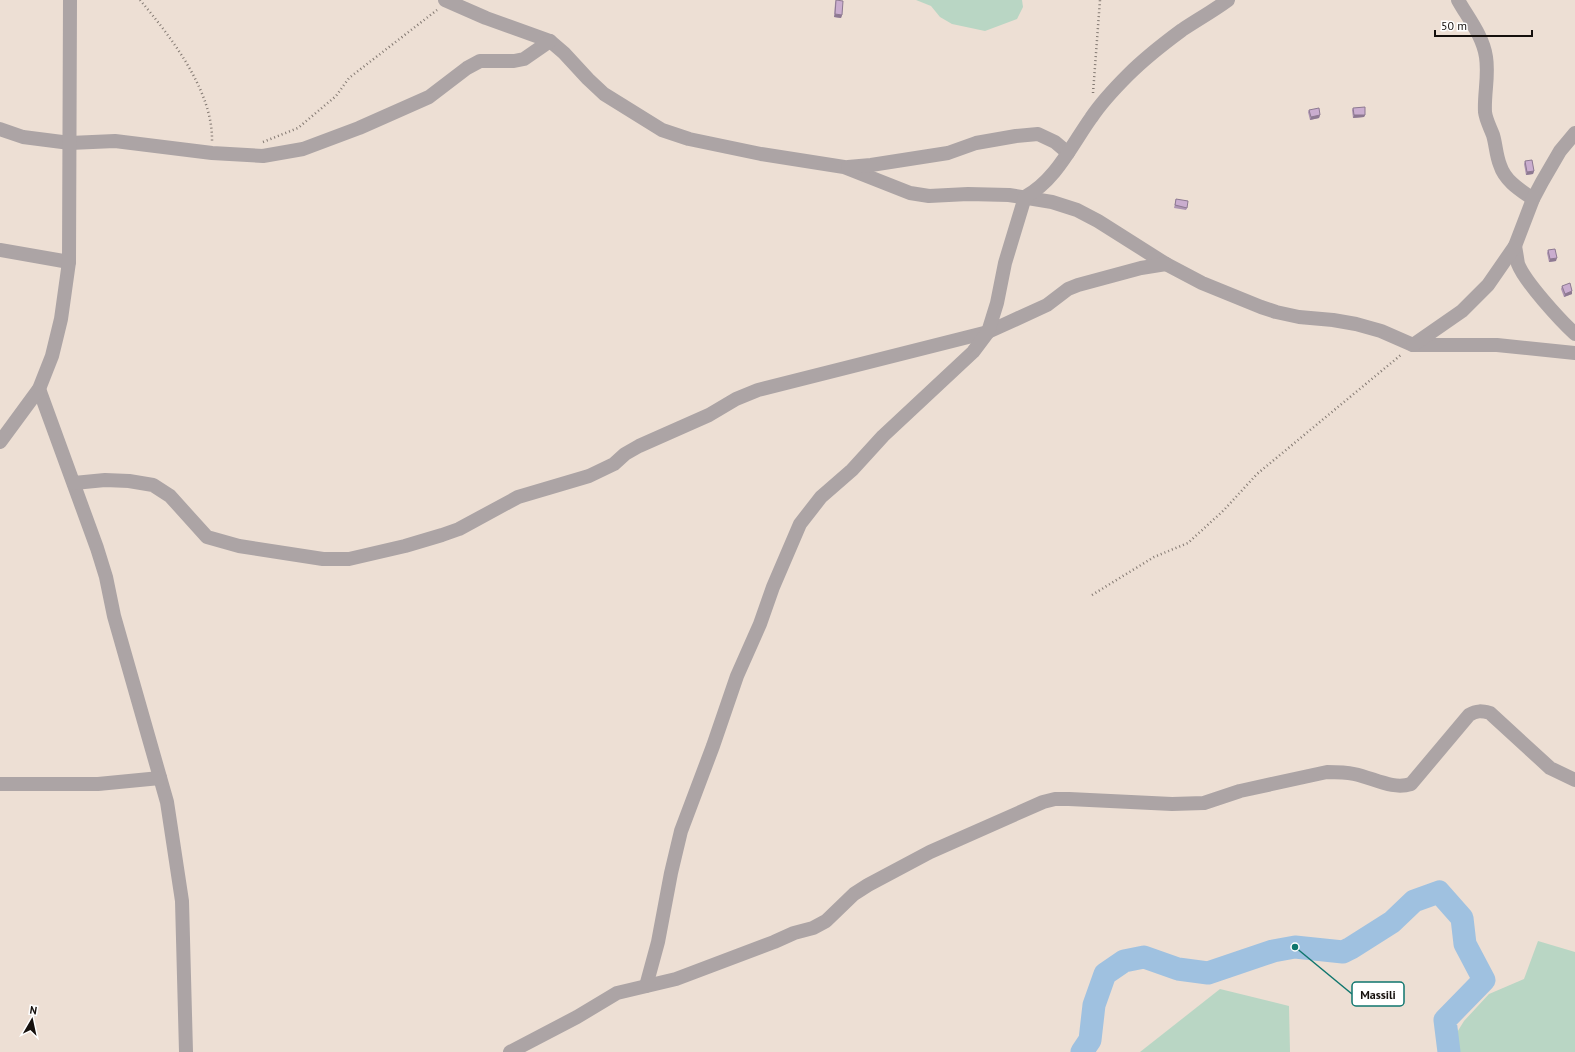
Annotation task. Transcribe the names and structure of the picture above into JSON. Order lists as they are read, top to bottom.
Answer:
{
  "places": ["Massili"],
  "scale_bar": "50 m",
  "north": "top"
}
